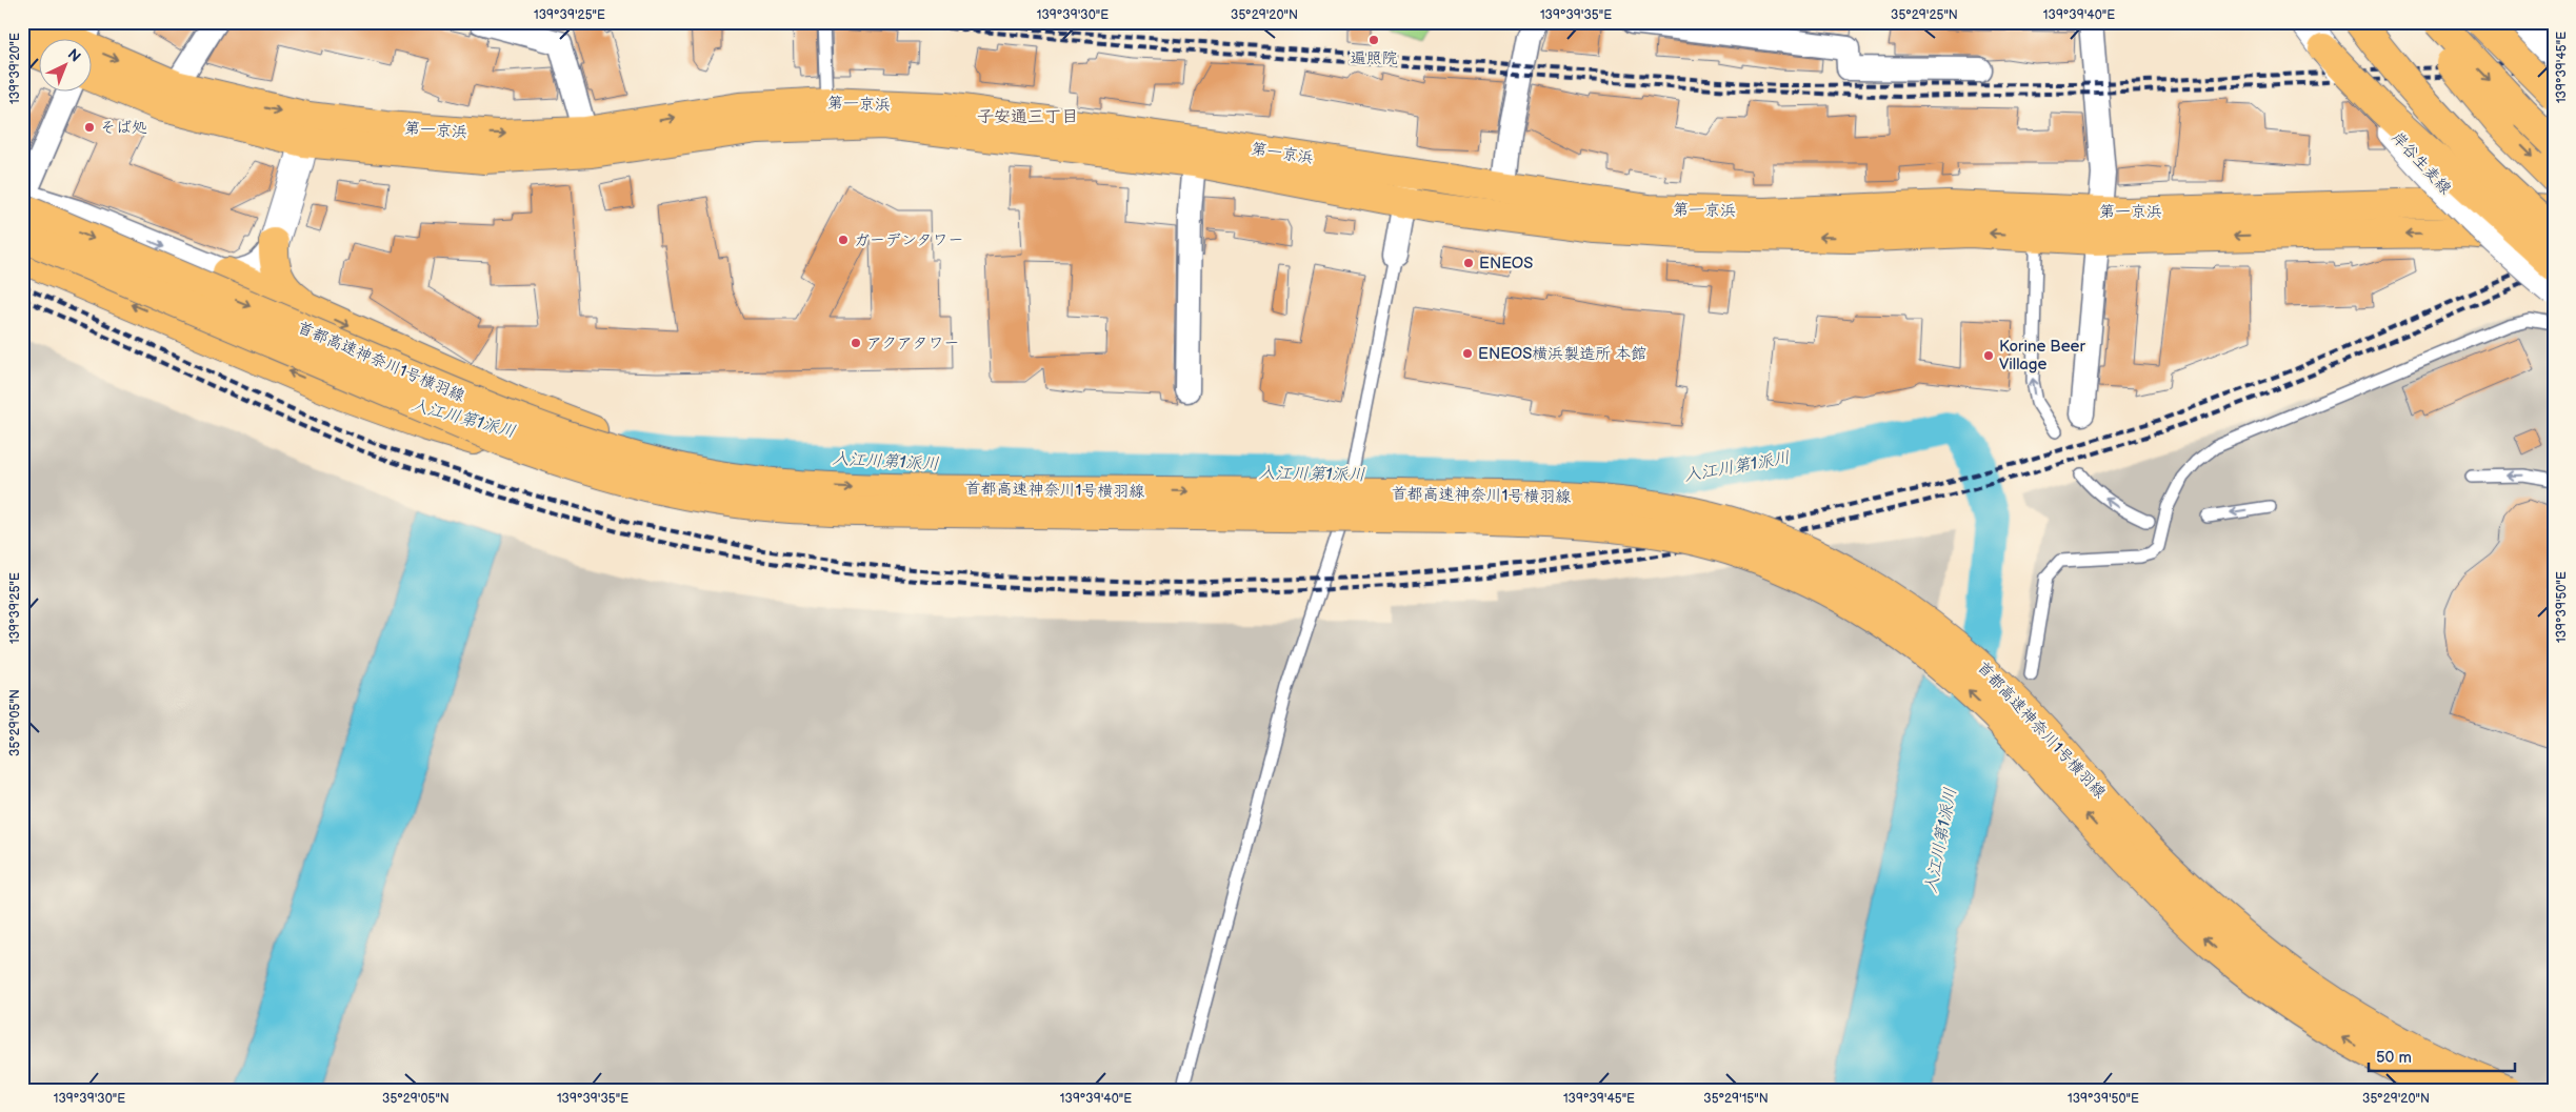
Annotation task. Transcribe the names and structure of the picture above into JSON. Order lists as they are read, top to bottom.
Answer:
{
  "streets": {
    "highway": ["第一京浜", "首都高速神奈川1号横羽線"],
    "street": ["岸谷生麦線"]
  },
  "districts": ["子安通三丁目"],
  "water": ["入江川第1派川"],
  "places": [
    "遍照院",
    "そば処",
    "ガーデンタワー",
    "ENEOS",
    "アクアタワー",
    "ENEOS横浜製造所 本館",
    "Korine Beer Village"
  ],
  "scale_bar": "50 m",
  "north": "top right",
  "coordinates": [
    "139°39'25\"E",
    "139°39'30\"E",
    "35°29'20\"N",
    "139°39'35\"E",
    "35°29'25\"N",
    "139°39'40\"E",
    "139°39'45\"E",
    "139°39'20\"E",
    "139°39'50\"E",
    "35°29'05\"N",
    "35°29'15\"N"
  ]
}
